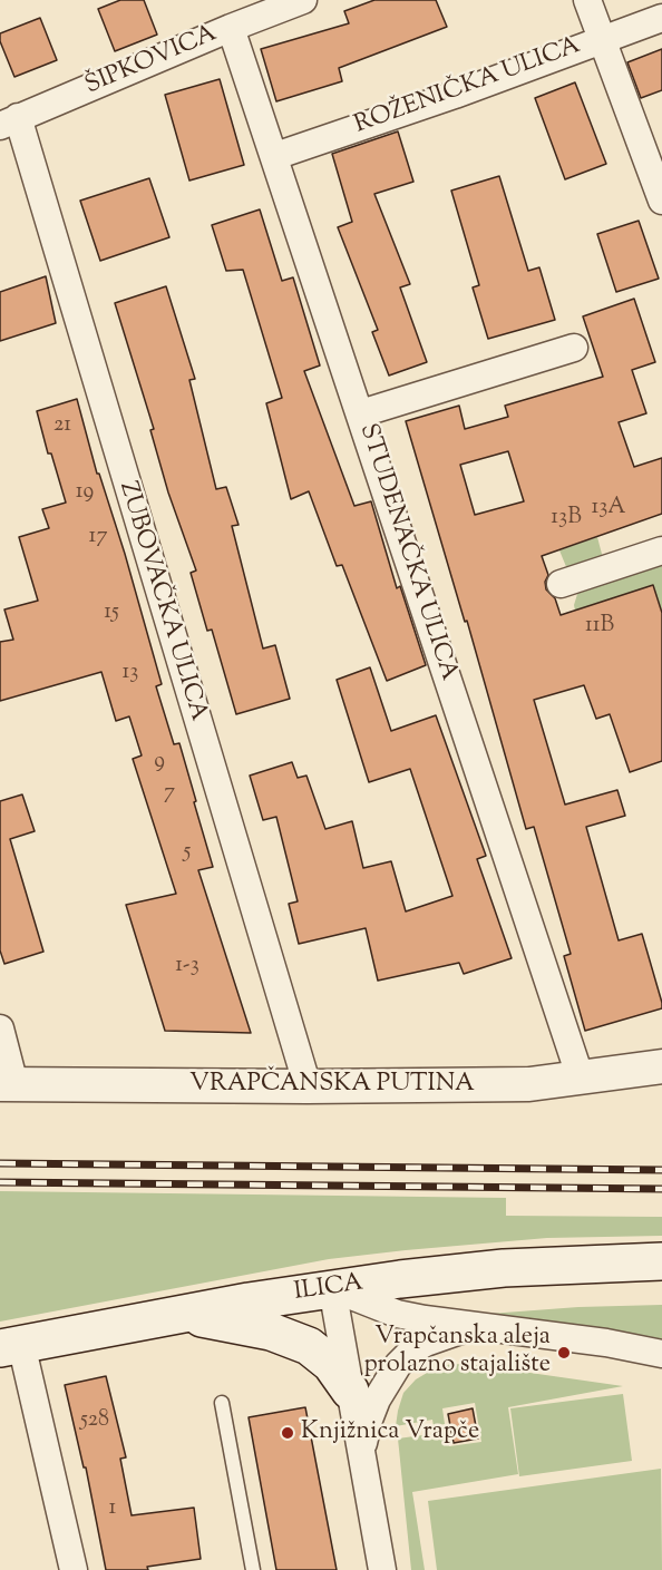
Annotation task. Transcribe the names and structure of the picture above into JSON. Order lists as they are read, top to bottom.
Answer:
{
  "streets": {
    "main road": ["ILICA"],
    "street": [
      "ŠIPKOVICA",
      "ROŽENIČKA ULICA",
      "STUDENAČKA ULICA",
      "ZUBOVAČKA ULICA",
      "VRAPČANSKA PUTINA"
    ]
  },
  "crossings": [
    ["ŠIPKOVICA", "STUDENAČKA ULICA"],
    ["ŠIPKOVICA", "ZUBOVAČKA ULICA"],
    ["ROŽENIČKA ULICA", "STUDENAČKA ULICA"],
    ["STUDENAČKA ULICA", "VRAPČANSKA PUTINA"],
    ["ZUBOVAČKA ULICA", "VRAPČANSKA PUTINA"]
  ],
  "places": ["Vrapčanska aleja prolazno stajalište", "Knjižnica Vrapče"],
  "house_numbers": [
    "21",
    "19",
    "13A",
    "13B",
    "17",
    "15",
    "11B",
    "13",
    "9",
    "7",
    "5",
    "1-3",
    "528",
    "1"
  ]
}
